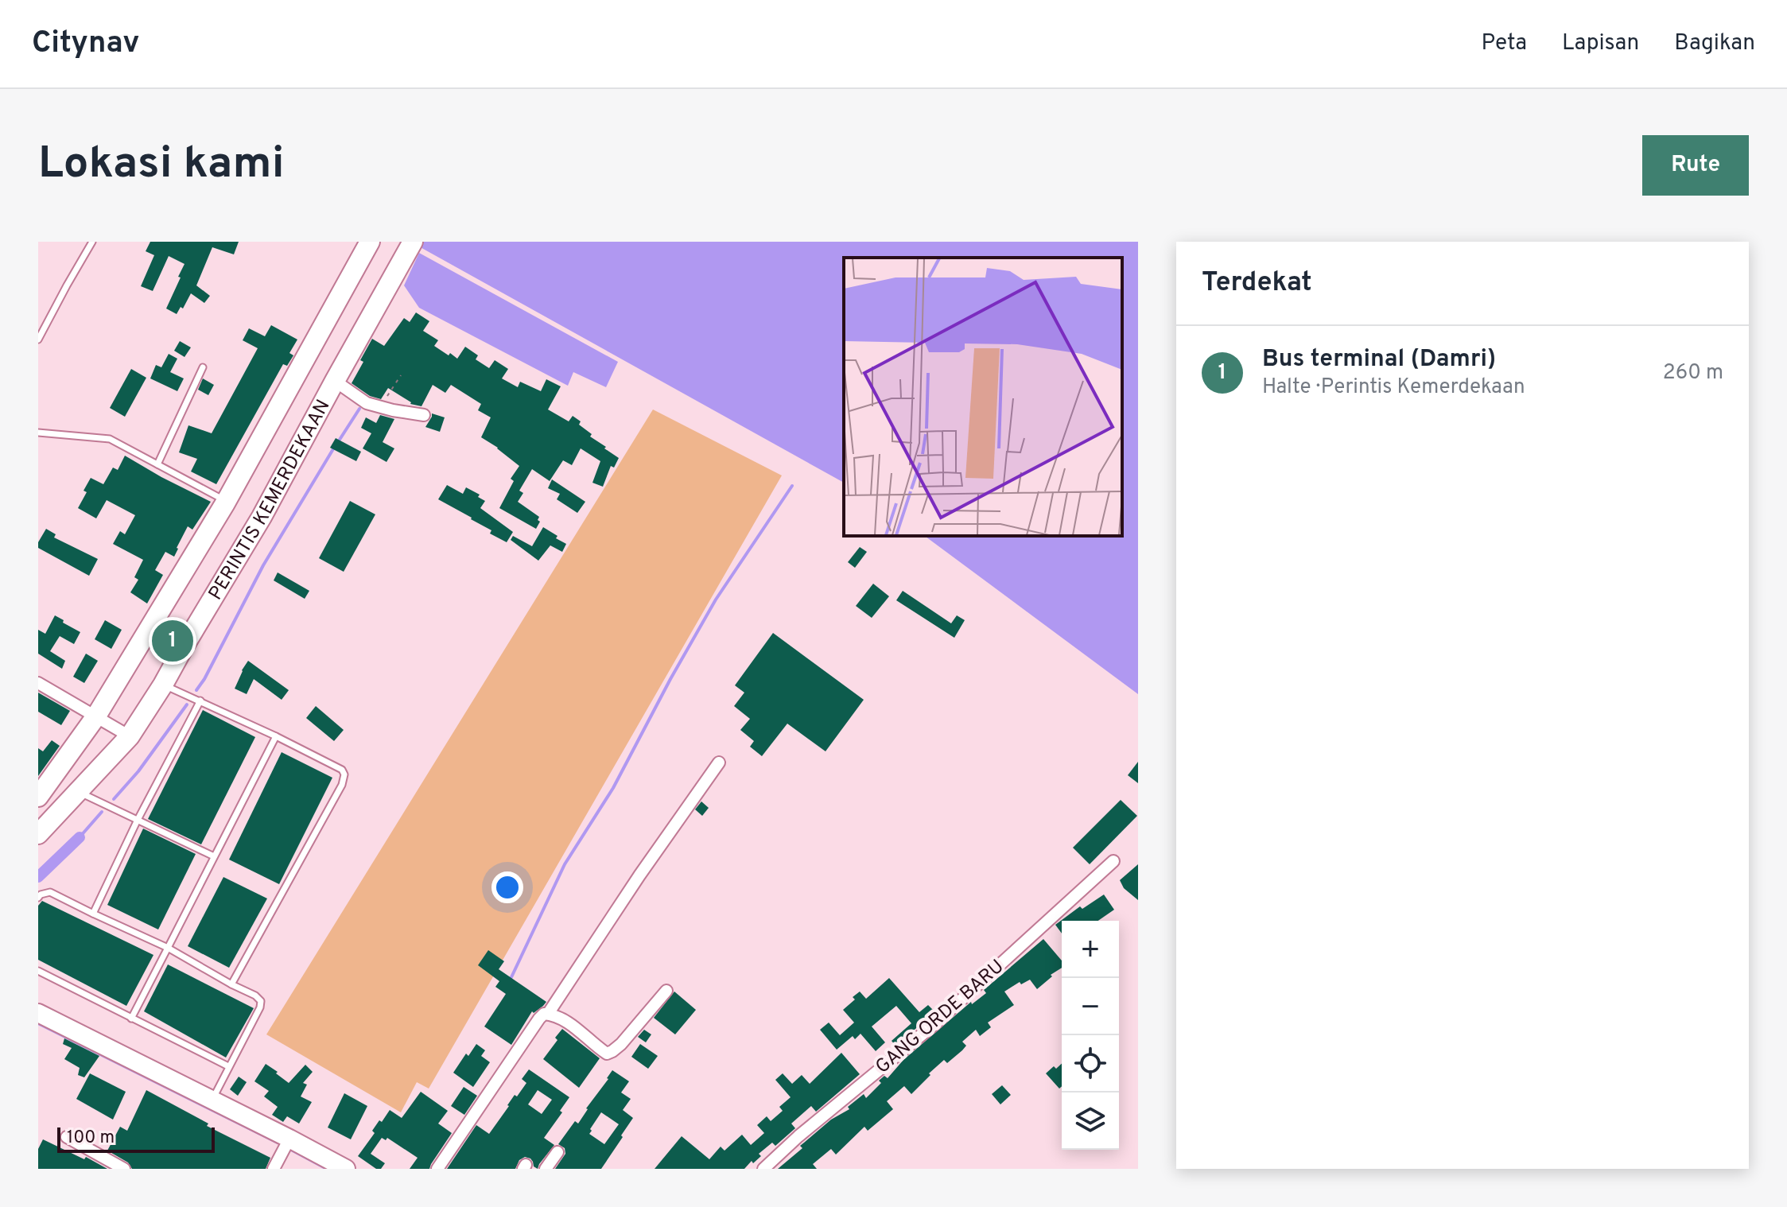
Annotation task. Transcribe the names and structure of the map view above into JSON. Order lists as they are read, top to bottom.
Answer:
{
  "streets": {
    "highway": ["PERINTIS KEMERDEKAAN"],
    "street": ["GANG ORDE BARU"]
  },
  "scale_bar": "100 m",
  "page": {
    "header": "Citynav",
    "nav": ["Peta", "Lapisan", "Bagikan"],
    "buttons": "Rute",
    "title": "Lokasi kami",
    "heading": "Terdekat",
    "list": [
      {
        "mark": "1",
        "name": "Bus terminal (Damri)",
        "note": "Halte · Perintis Kemerdekaan",
        "value": "260 m"
      }
    ],
    "pins": "1",
    "map_buttons": ["+", "−"],
    "scale": "100 m"
  }
}
